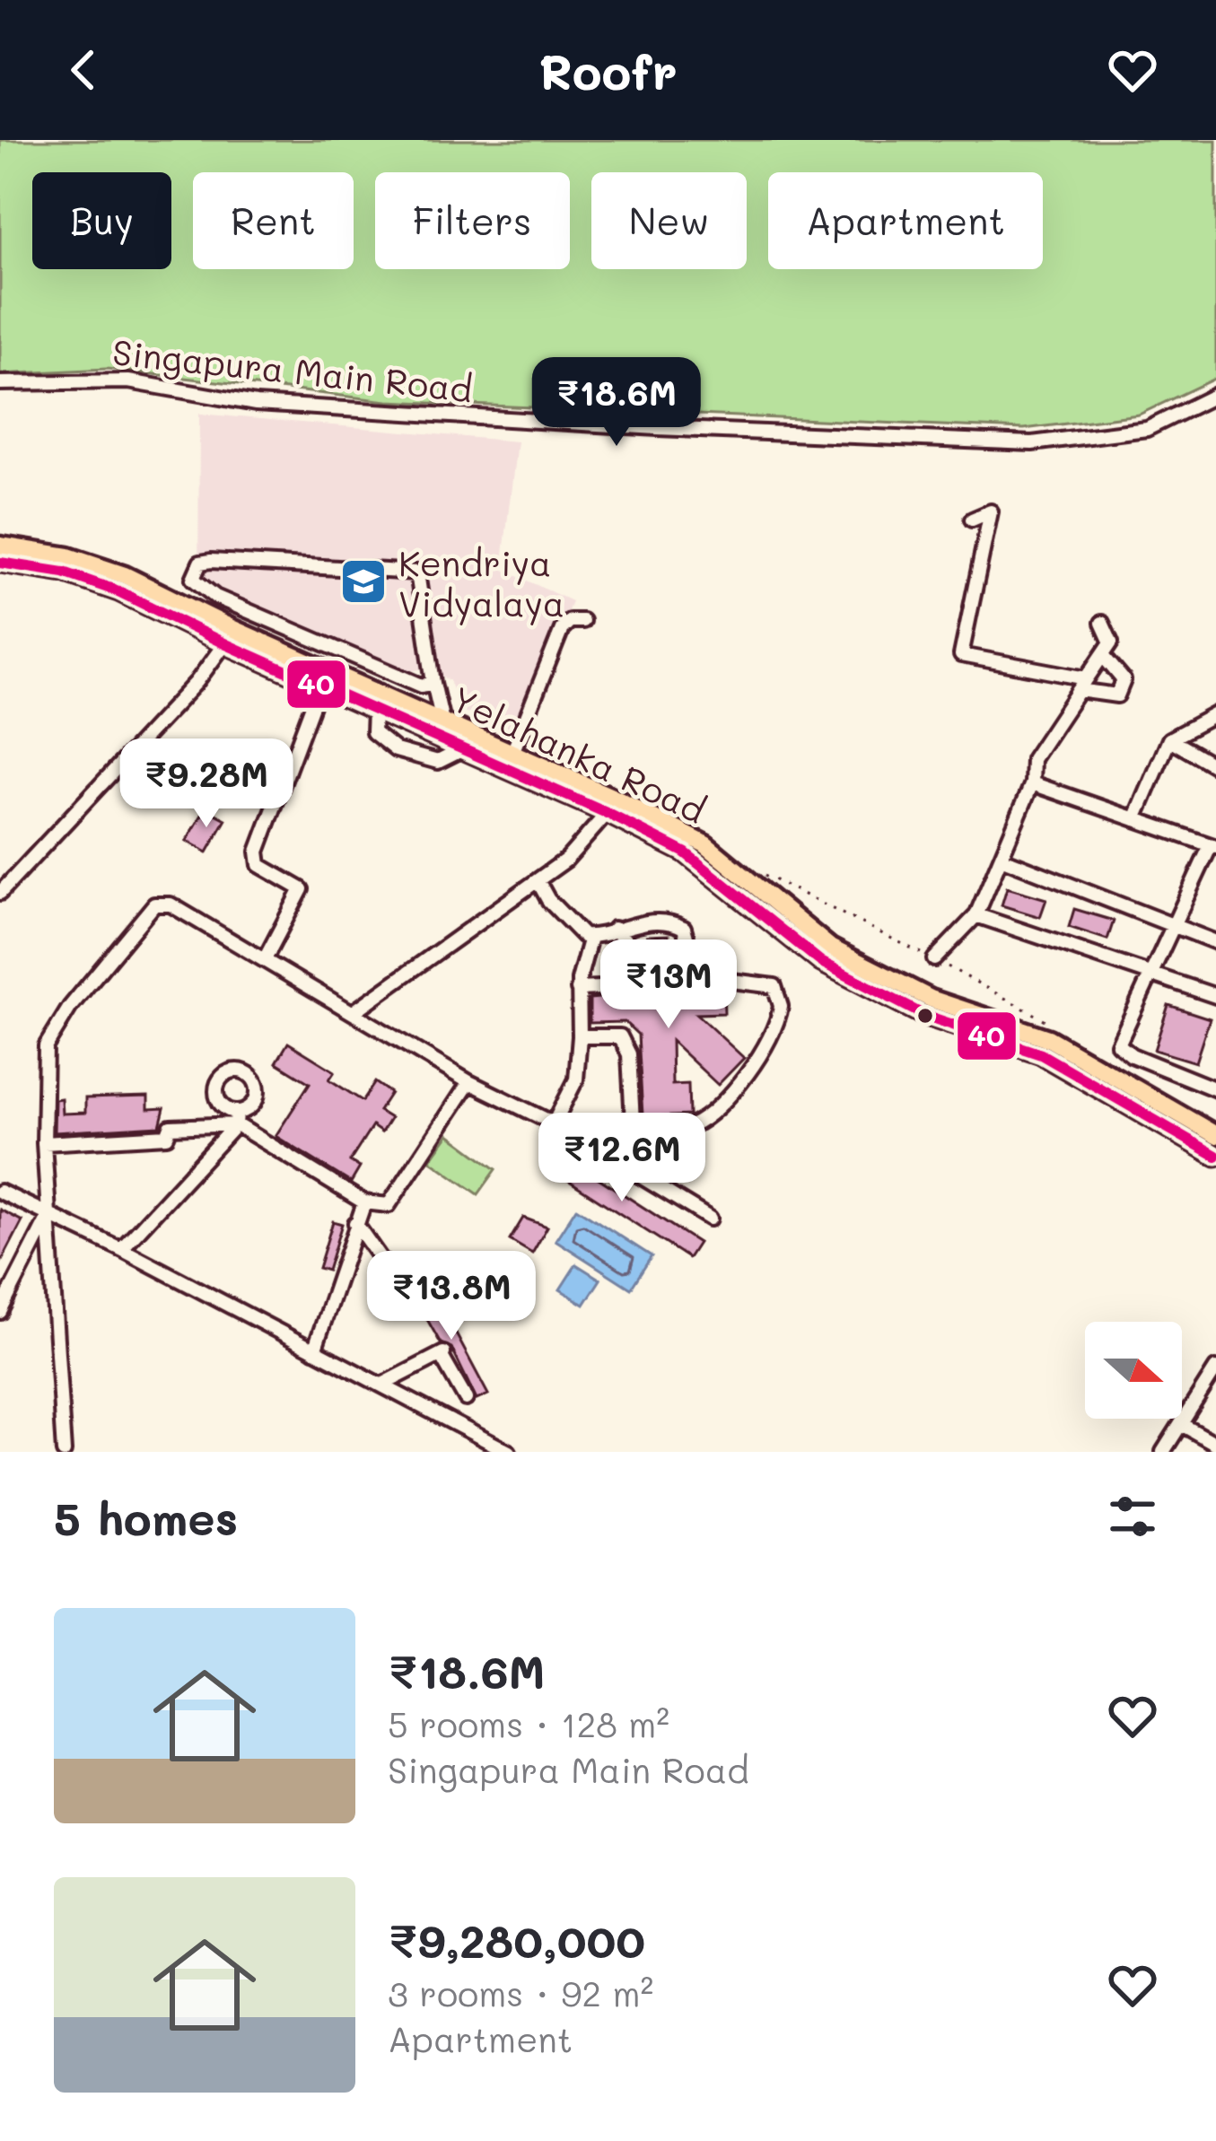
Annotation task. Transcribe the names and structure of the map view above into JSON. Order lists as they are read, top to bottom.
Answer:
{
  "streets": {
    "main road": ["Yelahanka Road"],
    "street": ["Singapura Main Road"]
  },
  "places": {
    "school or university": ["Kendriya Vidyalaya"]
  },
  "lines": ["transit line 40"],
  "north": "right",
  "page": {
    "header": "Roofr",
    "chip": [
      "Buy",
      "Rent",
      "Filters",
      "New",
      "Apartment"
    ],
    "price": [
      "₹18.6M",
      "₹9.28M",
      "₹13M",
      "₹12.6M",
      "₹13.8M"
    ],
    "heading": "5 homes",
    "list": [
      {
        "name": "₹18.6M",
        "note": "5 rooms · 128 m² · Singapura Main Road"
      },
      {
        "name": "₹9,280,000",
        "note": "3 rooms · 92 m² · Apartment"
      }
    ]
  }
}
